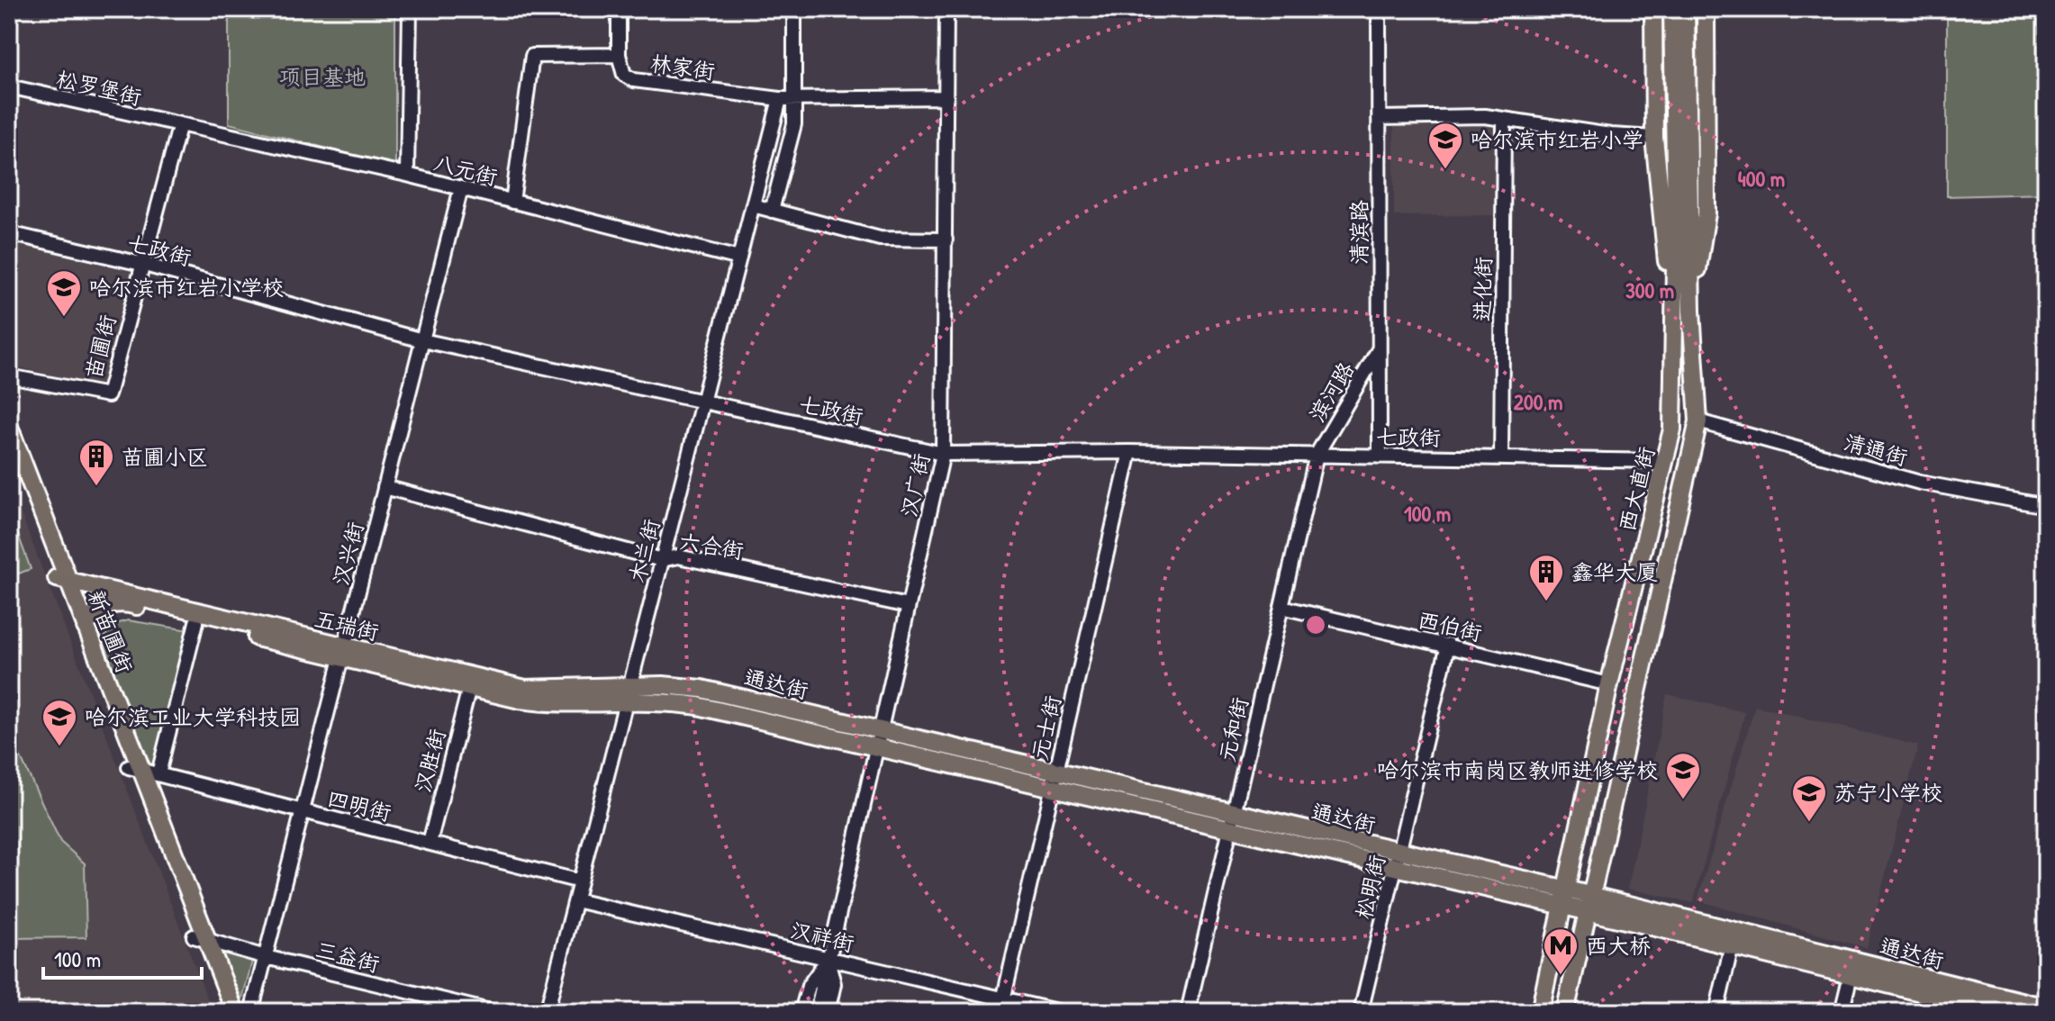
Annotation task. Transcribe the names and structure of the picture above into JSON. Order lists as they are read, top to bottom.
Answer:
{
  "streets": {
    "main road": [
      "西大直街",
      "五瑞街",
      "新苗圃街",
      "通达街"
    ],
    "street": [
      "林家街",
      "松罗堡街",
      "八元街",
      "清滨路",
      "七政街",
      "进化街",
      "苗圃街",
      "滨河路",
      "清通街",
      "汉广街",
      "六合街",
      "木兰街",
      "汉兴街",
      "西伯街",
      "元士街",
      "元和街",
      "汉胜街",
      "四明街",
      "松明街",
      "汉祥街",
      "三益街"
    ]
  },
  "crossings": [
    ["林家街", "汉广街"],
    ["林家街", "木兰街"],
    ["松罗堡街", "八元街"],
    ["松罗堡街", "苗圃街"],
    ["八元街", "苗圃街"],
    ["八元街", "木兰街"],
    ["八元街", "汉兴街"],
    ["清滨路", "七政街"],
    ["清滨路", "滨河路"],
    ["七政街", "进化街"],
    ["七政街", "苗圃街"],
    ["七政街", "滨河路"],
    ["七政街", "汉广街"],
    ["七政街", "西大直街"],
    ["七政街", "木兰街"],
    ["七政街", "汉兴街"],
    ["七政街", "元士街"],
    ["七政街", "元和街"],
    ["滨河路", "元和街"],
    ["清通街", "西大直街"],
    ["汉广街", "六合街"],
    ["汉广街", "通达街"],
    ["汉广街", "汉祥街"],
    ["西大直街", "西伯街"],
    ["西大直街", "通达街"],
    ["六合街", "木兰街"],
    ["六合街", "汉兴街"],
    ["木兰街", "五瑞街"],
    ["木兰街", "通达街"],
    ["木兰街", "四明街"],
    ["木兰街", "汉祥街"],
    ["汉兴街", "五瑞街"],
    ["汉兴街", "四明街"],
    ["汉兴街", "三益街"],
    ["五瑞街", "新苗圃街"],
    ["五瑞街", "通达街"],
    ["五瑞街", "汉胜街"],
    ["西伯街", "元和街"],
    ["西伯街", "松明街"],
    ["新苗圃街", "四明街"],
    ["新苗圃街", "三益街"],
    ["通达街", "元士街"],
    ["通达街", "元和街"],
    ["通达街", "松明街"],
    ["元士街", "汉祥街"],
    ["汉胜街", "四明街"]
  ],
  "parks": ["项目基地"],
  "places": {
    "school or university": [
      "哈尔滨市红岩小学",
      "哈尔滨市红岩小学校",
      "哈尔滨工业大学科技园",
      "哈尔滨市南岗区教师进修学校",
      "苏宁小学校"
    ],
    "building": ["苗圃小区", "鑫华大厦"],
    "metro station": ["西大桥"]
  },
  "scale_bar": "100 m",
  "rings": [
    "400 m",
    "300 m",
    "200 m",
    "100 m"
  ]
}
